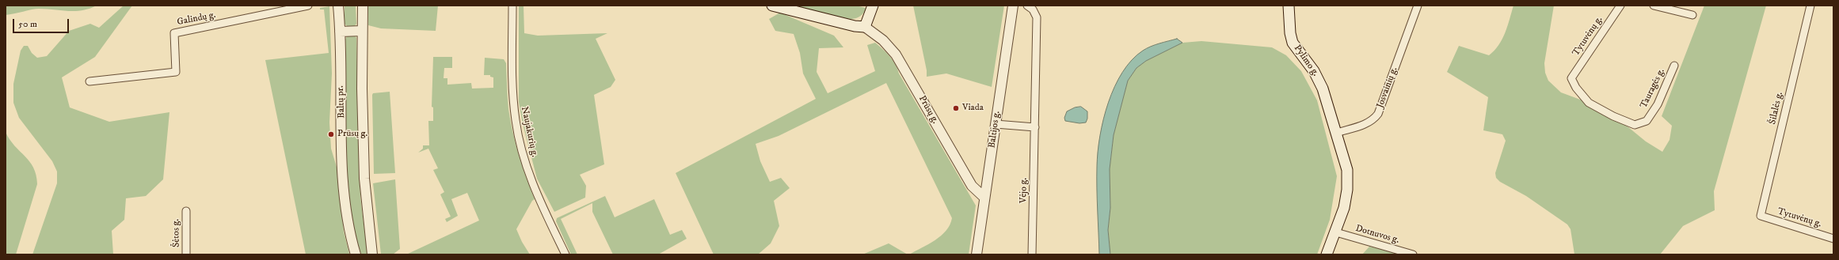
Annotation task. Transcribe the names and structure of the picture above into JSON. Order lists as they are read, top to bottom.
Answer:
{
  "streets": {
    "main road": ["Pylimo g.", "Prūsų g."],
    "street": [
      "Galindų g.",
      "Tytuvėnų g.",
      "Josvainių g.",
      "Tauragės g.",
      "Baltų pr.",
      "Šilalės g.",
      "Baltijos g.",
      "Naujakurių g.",
      "Vėjo g.",
      "Šėtos g.",
      "Dotnuvos g."
    ]
  },
  "crossings": [
    ["Tytuvėnų g.", "Tauragės g."],
    ["Tytuvėnų g.", "Šilalės g."],
    ["Pylimo g.", "Josvainių g."],
    ["Prūsų g.", "Baltijos g."]
  ],
  "places": ["Viada", "Prūsų g."],
  "scale_bar": "50 m"
}
